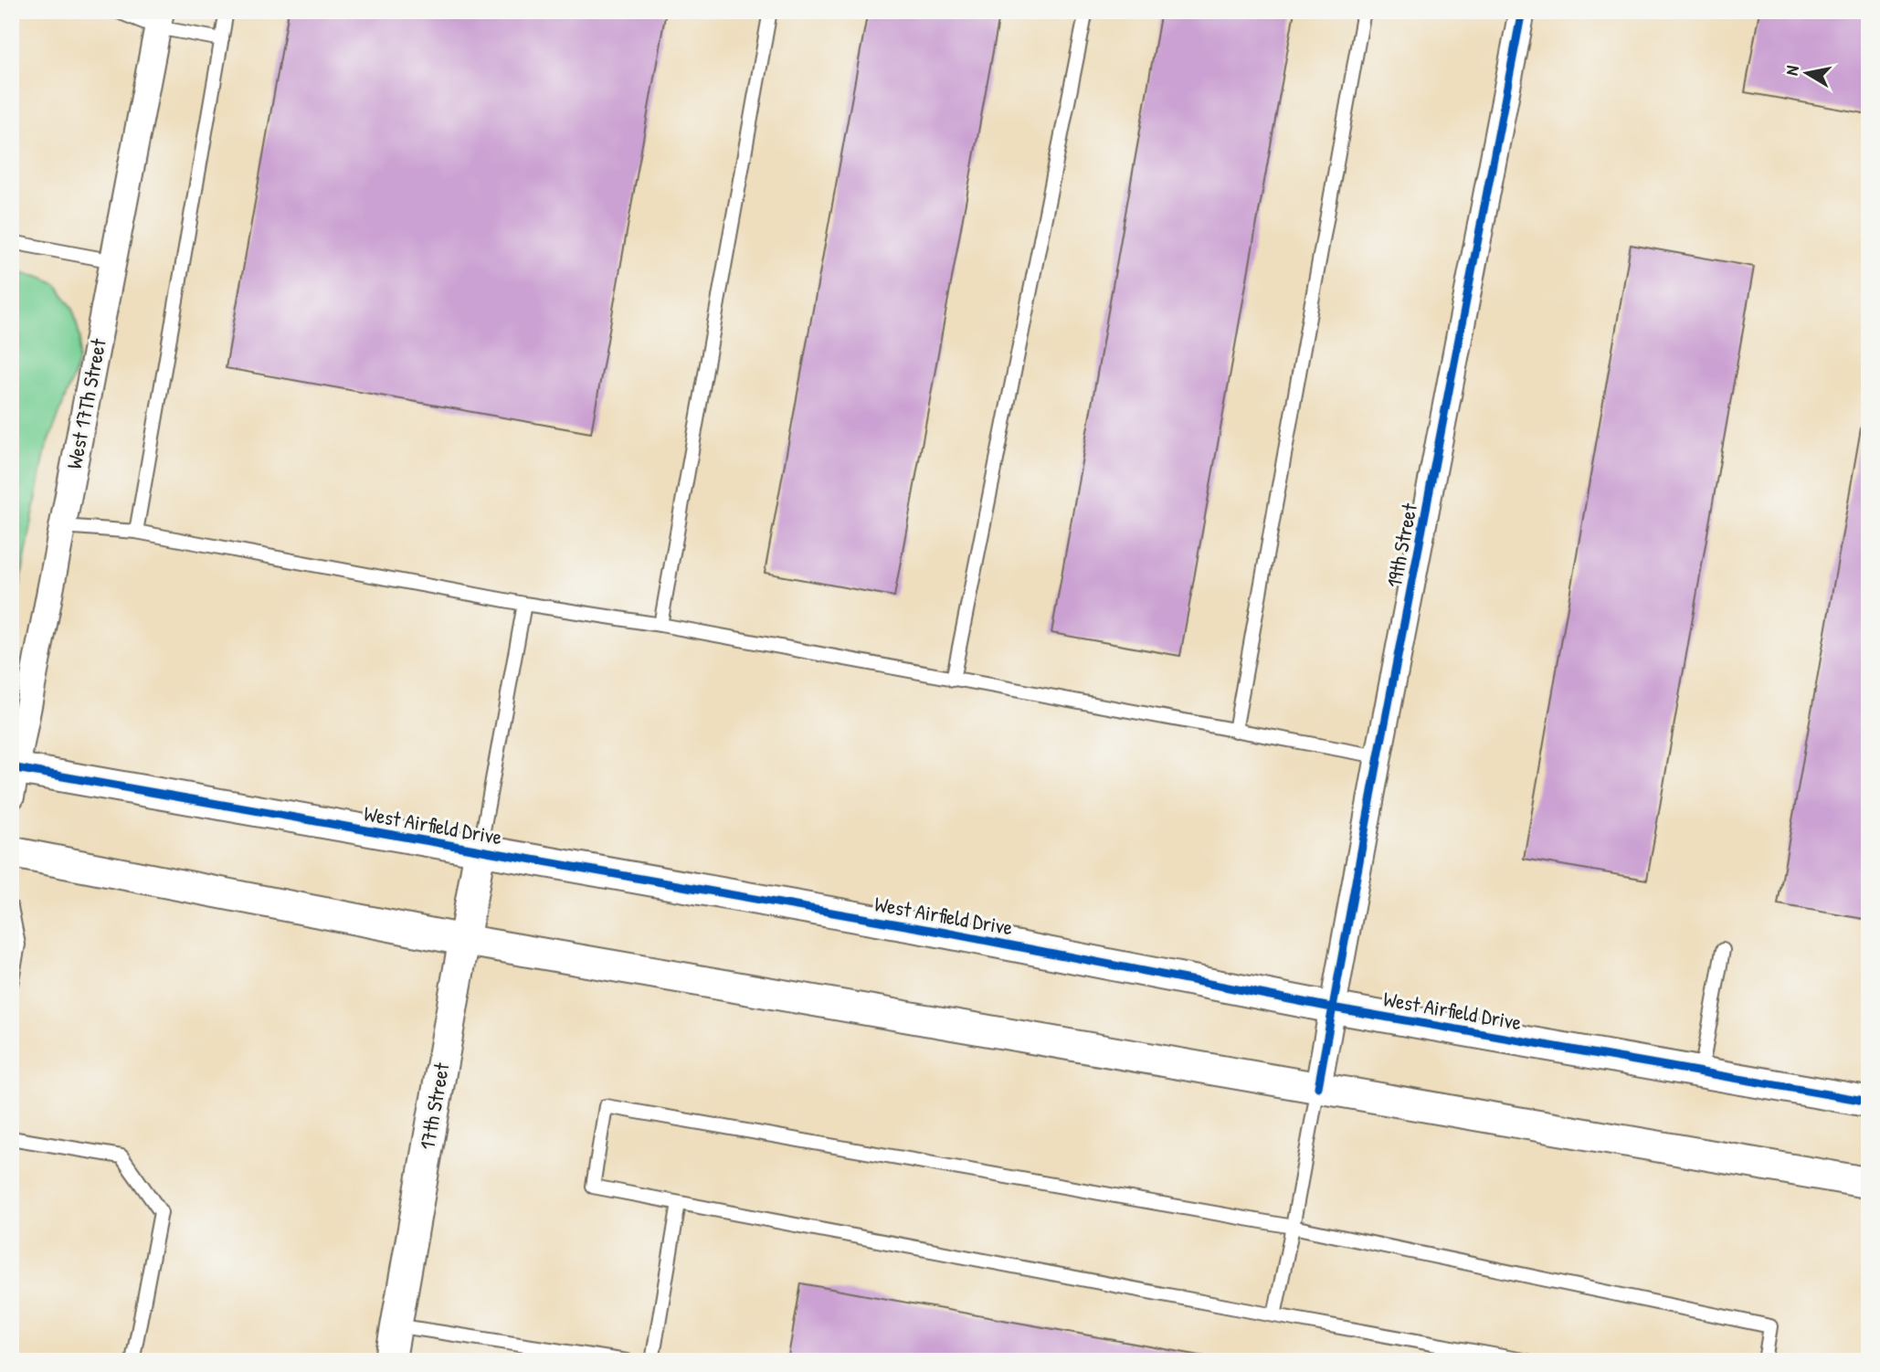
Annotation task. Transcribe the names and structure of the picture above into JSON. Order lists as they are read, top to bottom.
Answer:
{
  "streets": {
    "street": [
      "West 17Th Street",
      "19th Street",
      "West Airfield Drive",
      "17th Street"
    ]
  },
  "crossings": [
    ["West 17Th Street", "West Airfield Drive"],
    ["19th Street", "West Airfield Drive"],
    ["West Airfield Drive", "17th Street"]
  ],
  "north": "left"
}
